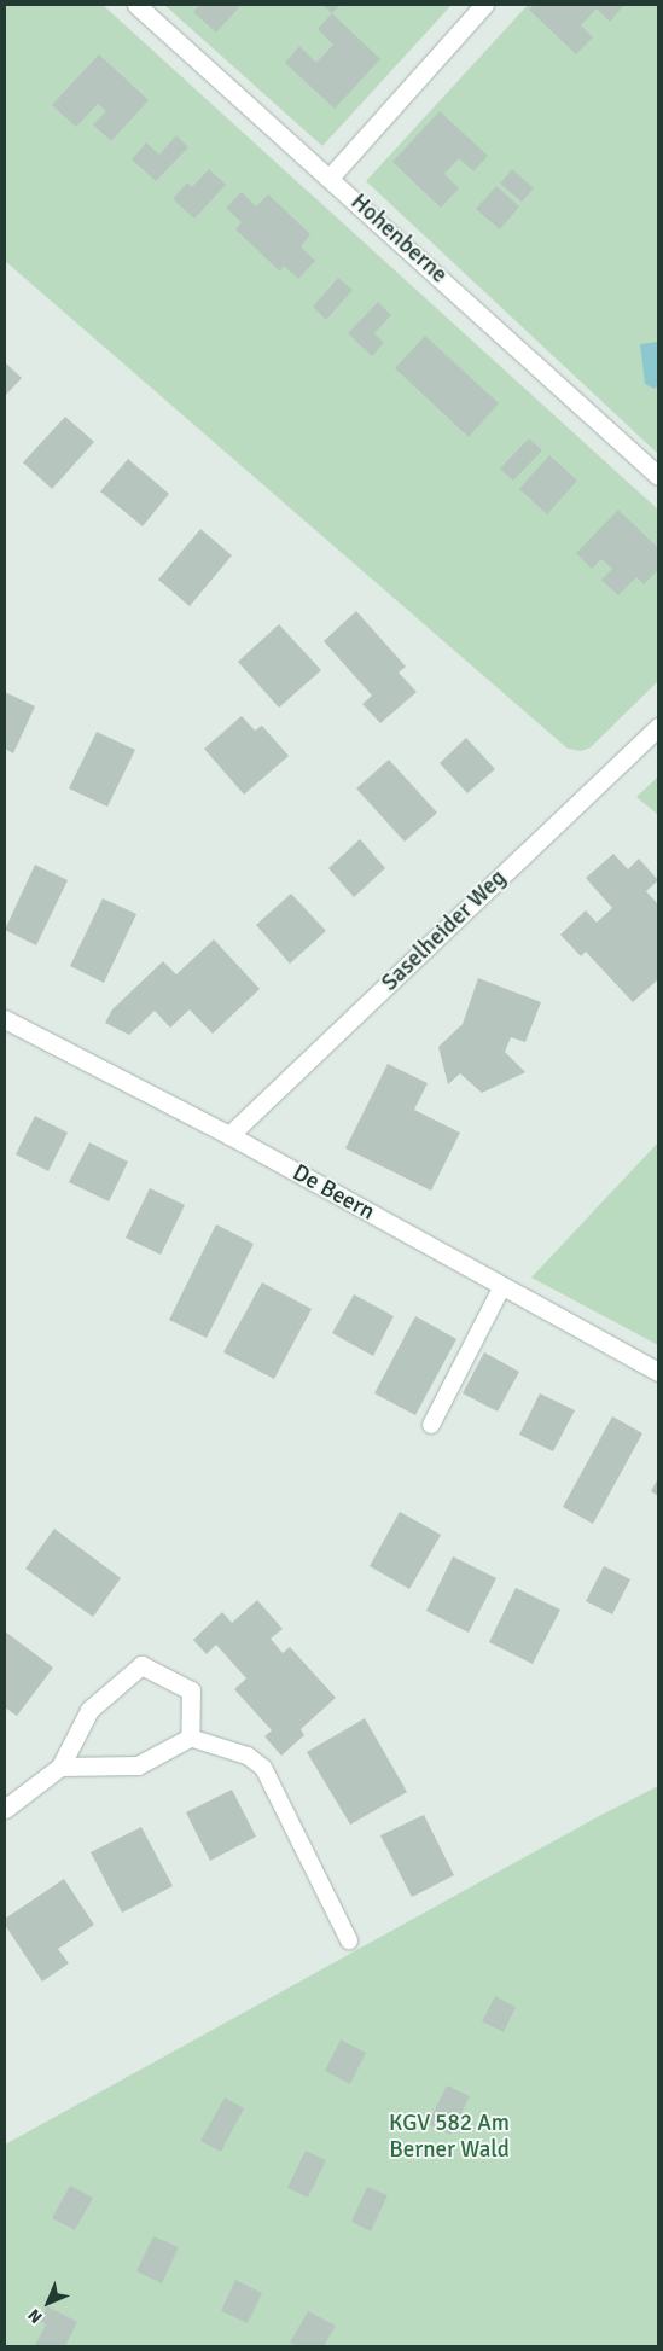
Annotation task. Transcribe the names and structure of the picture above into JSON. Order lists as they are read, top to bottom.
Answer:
{
  "streets": {
    "street": ["Hohenberne", "Saselheider Weg", "De Beern"]
  },
  "crossings": [
    ["Saselheider Weg", "De Beern"]
  ],
  "parks": ["KGV 582 Am Berner Wald"],
  "north": "bottom left"
}
